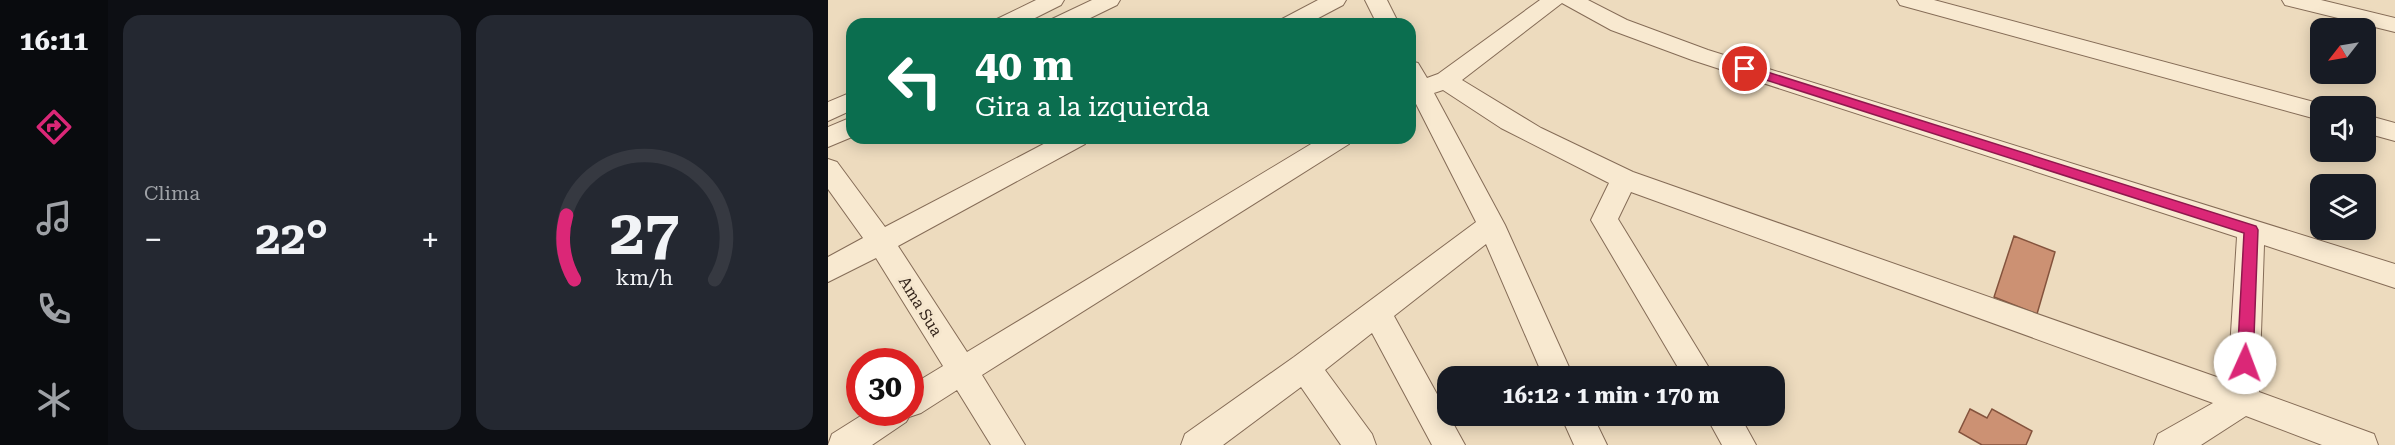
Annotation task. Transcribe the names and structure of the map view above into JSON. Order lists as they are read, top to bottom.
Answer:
{
  "streets": {
    "street": ["Ama Sua"]
  },
  "north": "bottom left",
  "page": {
    "tabs": "16:11",
    "tile": "Clima",
    "turn": ["40 m", "Gira a la izquierda"],
    "heat": ["−", "22°", "+"],
    "limit": "30",
    "trip": "16:12 · 1 min · 170 m",
    "gauge": ["27", "km/h"]
  }
}
